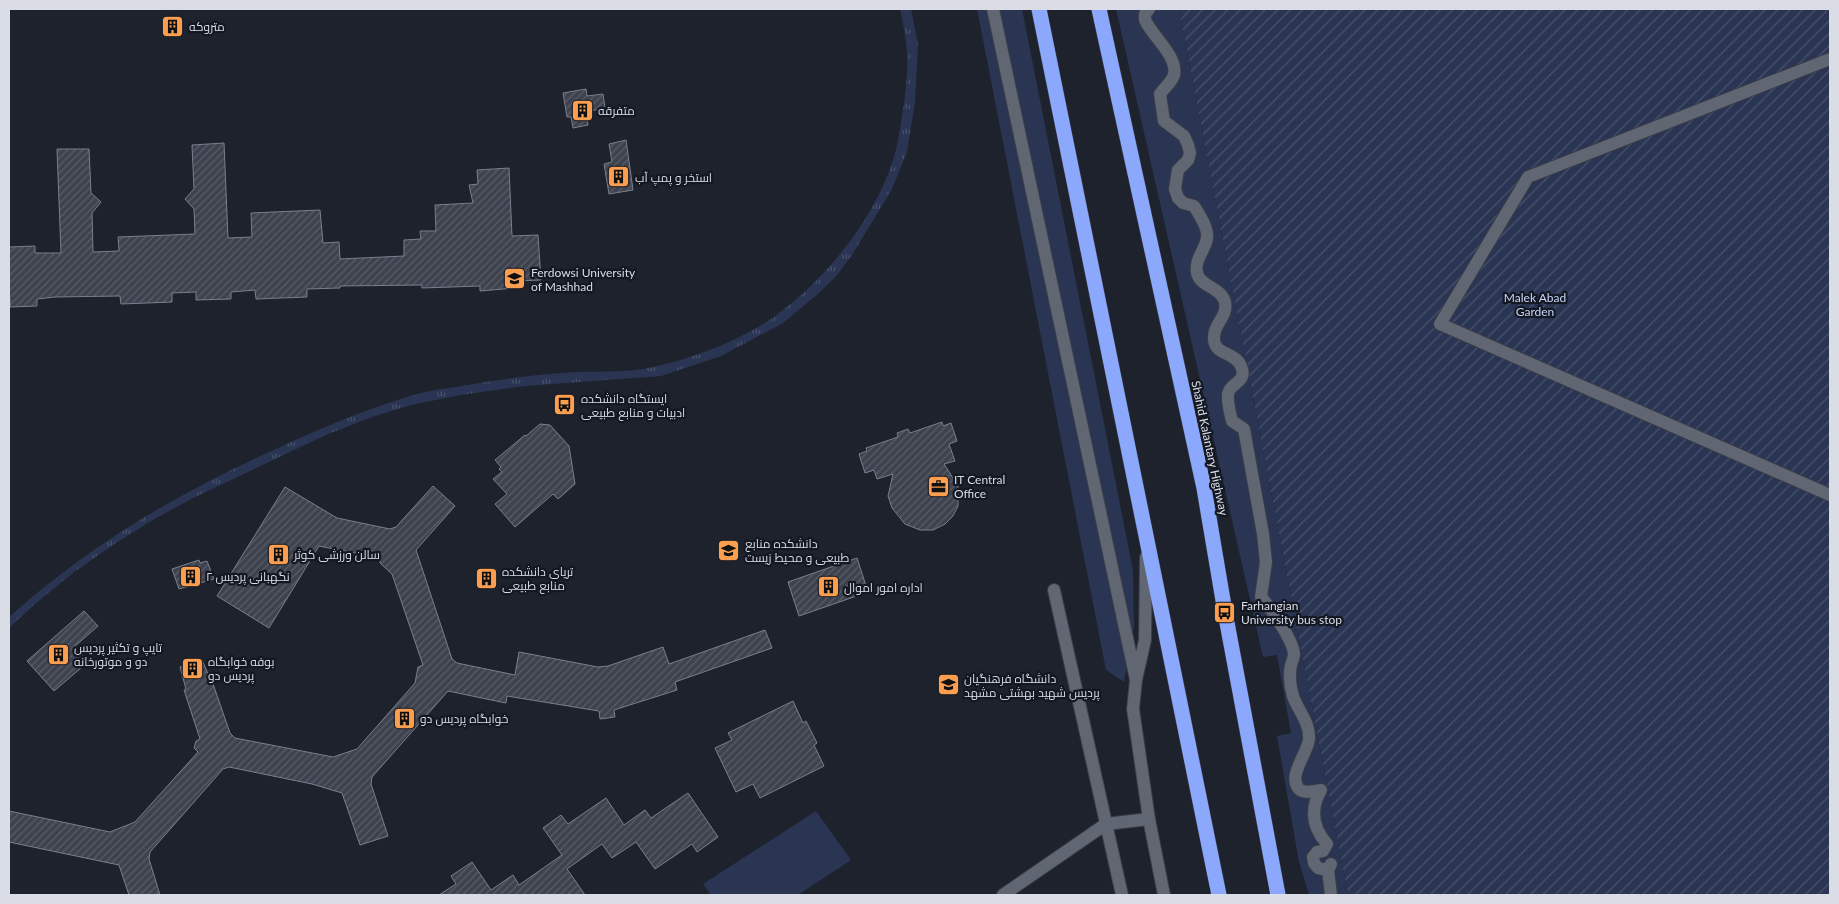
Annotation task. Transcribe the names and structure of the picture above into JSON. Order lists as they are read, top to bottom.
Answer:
{
  "streets": {
    "highway": ["Shahid Kalantary Highway"]
  },
  "parks": ["Malek Abad Garden"],
  "places": {
    "building": [
      "متروکه",
      "متفرقه",
      "استخر و پمپ آب",
      "سالن ورزشی کوثر",
      "نگهبانی پردیس ۲",
      "تریای دانشکده منابع طبیعی",
      "اداره امور اموال",
      "تایپ و تکثیر پردیس دو و موتورخانه",
      "بوفه خوابگاه پردیس دو",
      "خوابگاه پردیس دو"
    ],
    "school or university": ["Ferdowsi University of Mashhad", "دانشکده منابع طبیعی و محیط زیست", "دانشگاه فرهنگیان پردیس شهید بهشتی مشهد"],
    "bus stop": ["ایستگاه دانشکده ادبیات و منابع طبیعی", "Farhangian University bus stop"],
    "office": ["IT Central Office"]
  }
}
